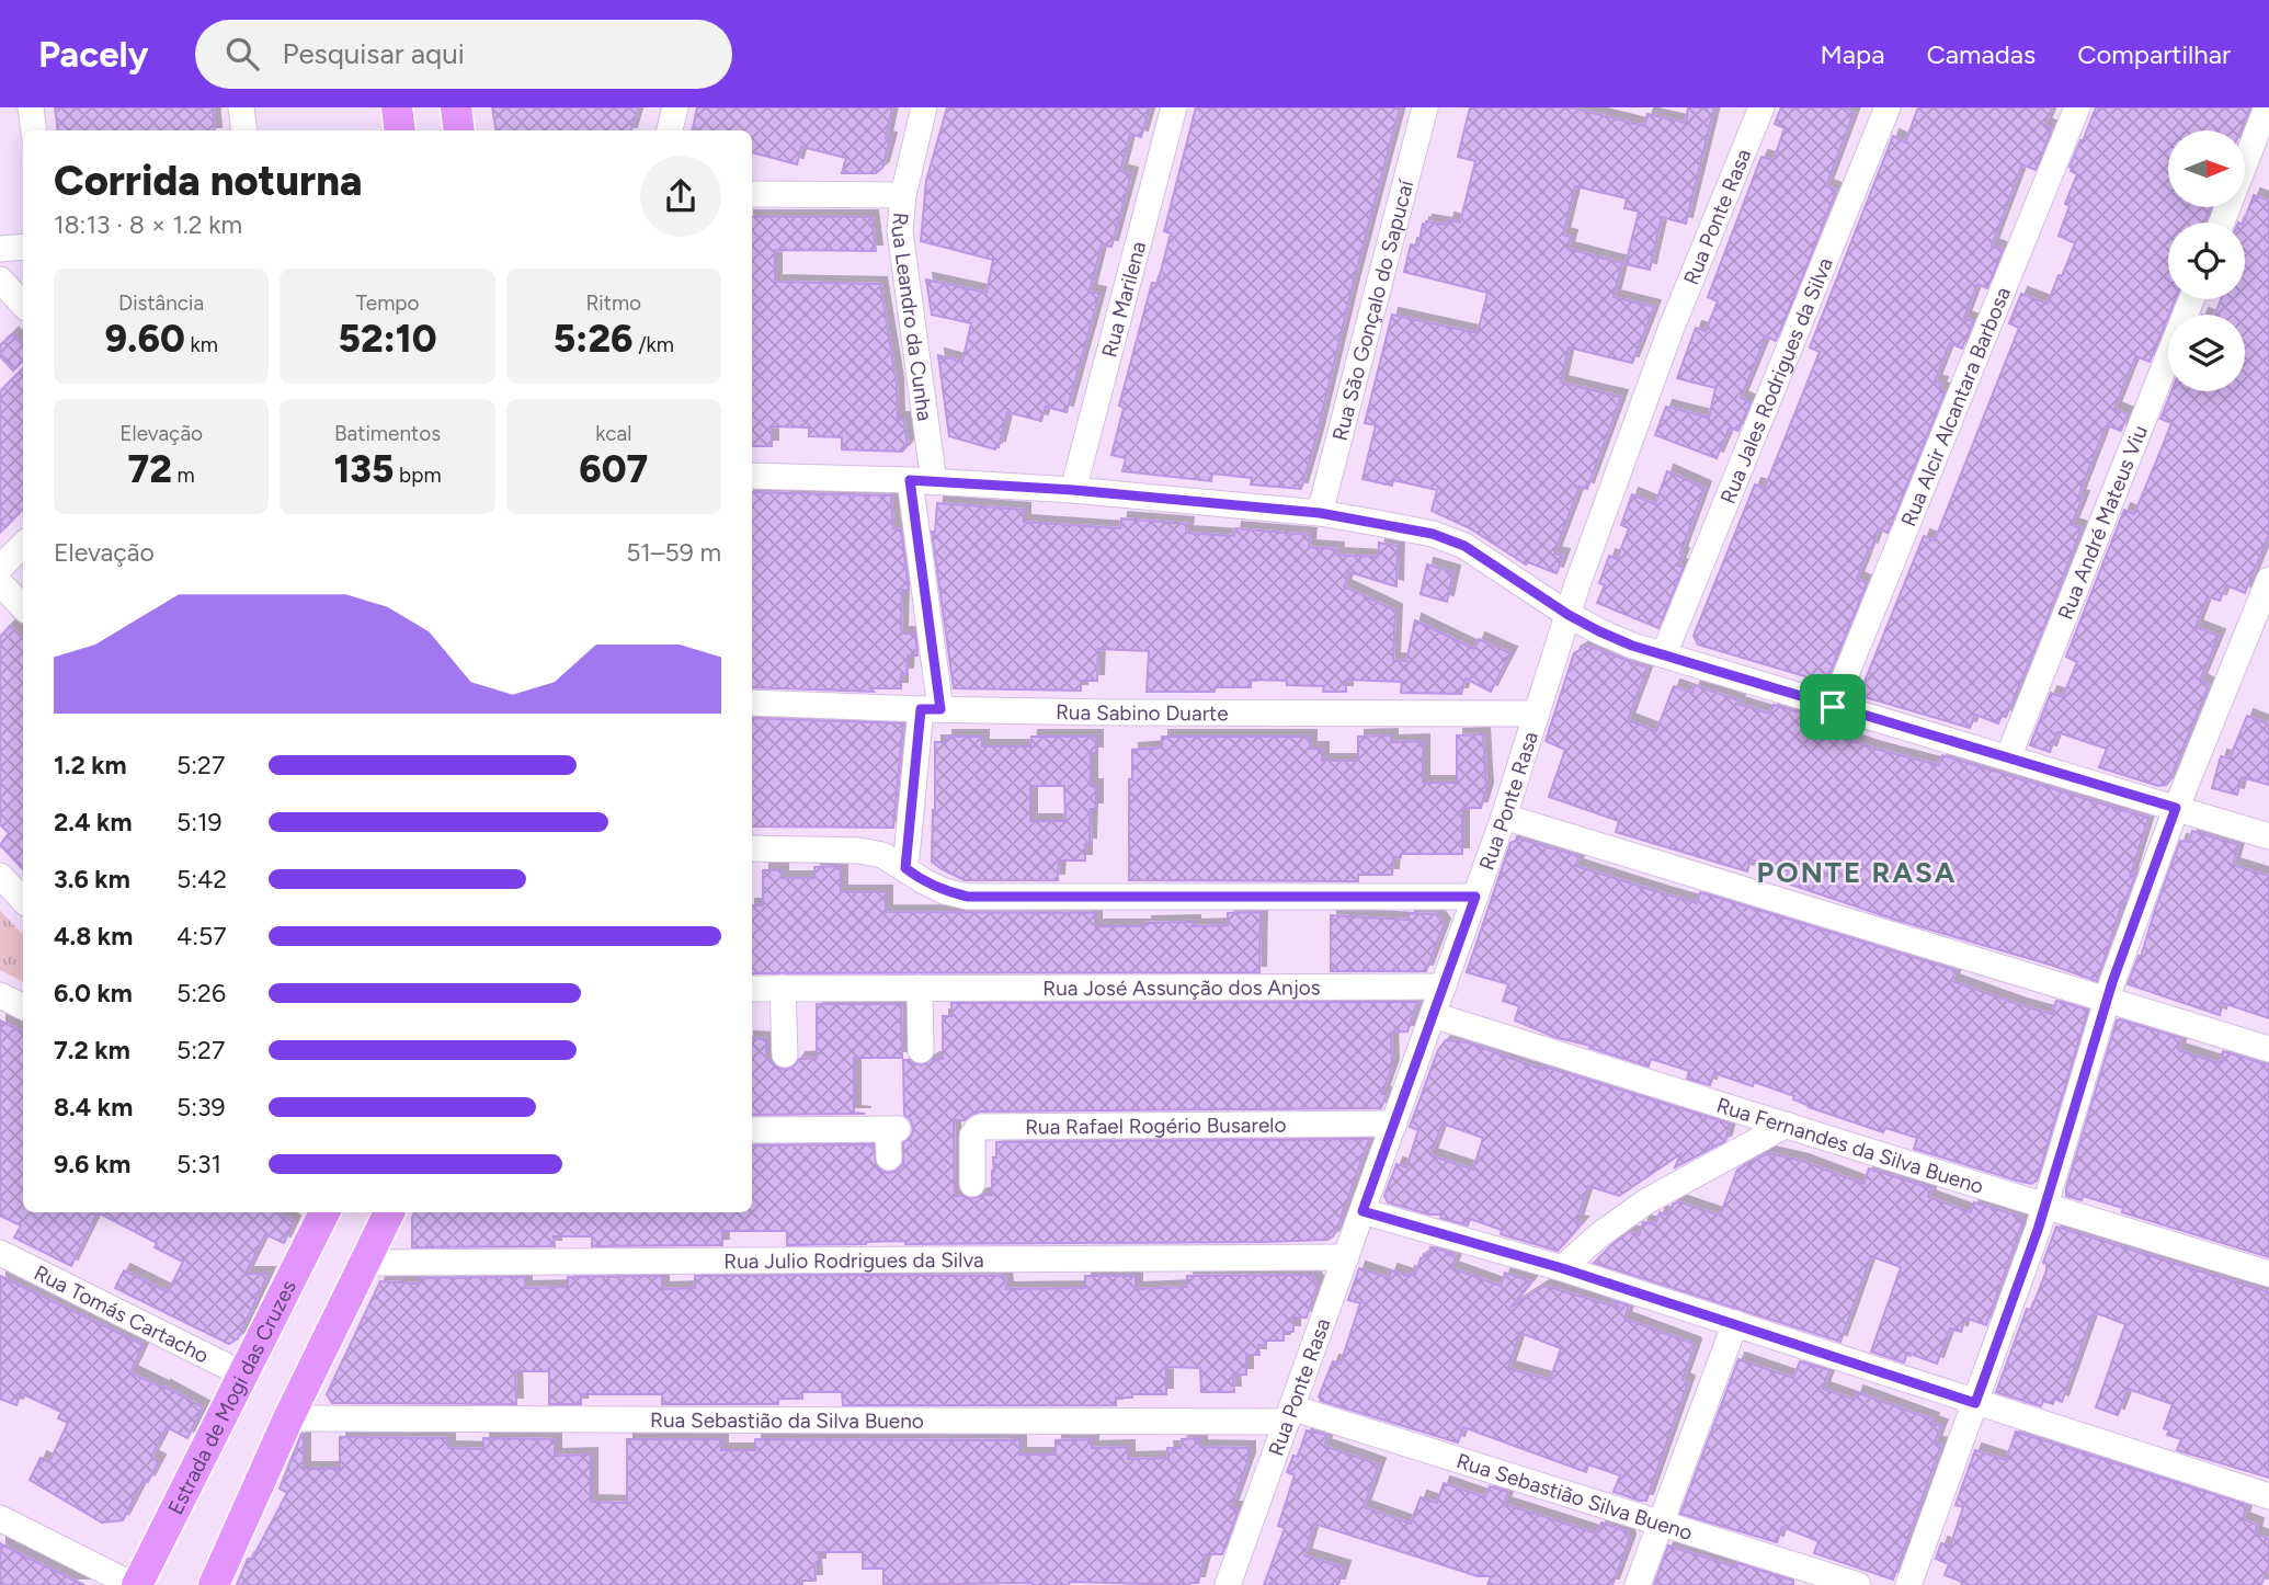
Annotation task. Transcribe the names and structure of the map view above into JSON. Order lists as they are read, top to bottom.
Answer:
{
  "streets": {
    "main road": ["Estrada de Mogi das Cruzes"],
    "street": [
      "Rua Ponte Rasa",
      "Rua Marilena",
      "Rua São Gonçalo do Sapucaí",
      "Rua Leandro da Cunha",
      "Rua Jales Rodrigues da Silva",
      "Rua Alcir Alcantara Barbosa",
      "Rua André Mateus Viu",
      "Rua Sabino Duarte",
      "Rua José Assunção dos Anjos",
      "Rua Rafael Rogério Busarelo",
      "Rua Fernandes da Silva Bueno",
      "Rua Julio Rodrigues da Silva",
      "Rua Tomás Cartacho",
      "Rua Sebastião da Silva Bueno",
      "Rua Sebastião Silva Bueno"
    ]
  },
  "crossings": [
    ["Rua Ponte Rasa", "Rua Sabino Duarte"],
    ["Rua Ponte Rasa", "Rua José Assunção dos Anjos"],
    ["Rua Ponte Rasa", "Rua Rafael Rogério Busarelo"],
    ["Rua Ponte Rasa", "Rua Fernandes da Silva Bueno"],
    ["Rua Ponte Rasa", "Rua Julio Rodrigues da Silva"],
    ["Rua Ponte Rasa", "Rua Sebastião da Silva Bueno"],
    ["Rua Ponte Rasa", "Rua Sebastião Silva Bueno"],
    ["Rua Leandro da Cunha", "Rua Sabino Duarte"],
    ["Rua Tomás Cartacho", "Estrada de Mogi das Cruzes"],
    ["Rua Sebastião da Silva Bueno", "Rua Sebastião Silva Bueno"]
  ],
  "districts": ["PONTE RASA"],
  "north": "right",
  "page": {
    "header": "Pacely",
    "search": "Pesquisar aqui",
    "nav": ["Mapa", "Camadas", "Compartilhar"],
    "heading": ["Corrida noturna", "18:13 · 8 × 1.2 km"],
    "stats": [
      ["Distância", "9.60 km"],
      ["Tempo", "52:10"],
      ["Ritmo", "5:26 /km"],
      ["Elevação", "72 m"],
      ["Batimentos", "135 bpm"],
      ["kcal", "607"]
    ],
    "chart": ["Elevação", "51–59 m"],
    "list": [
      {
        "name": "1.2 km",
        "note": "5:27"
      },
      {
        "name": "2.4 km",
        "note": "5:19"
      },
      {
        "name": "3.6 km",
        "note": "5:42"
      },
      {
        "name": "4.8 km",
        "note": "4:57"
      },
      {
        "name": "6.0 km",
        "note": "5:26"
      },
      {
        "name": "7.2 km",
        "note": "5:27"
      },
      {
        "name": "8.4 km",
        "note": "5:39"
      },
      {
        "name": "9.6 km",
        "note": "5:31"
      }
    ]
  }
}
